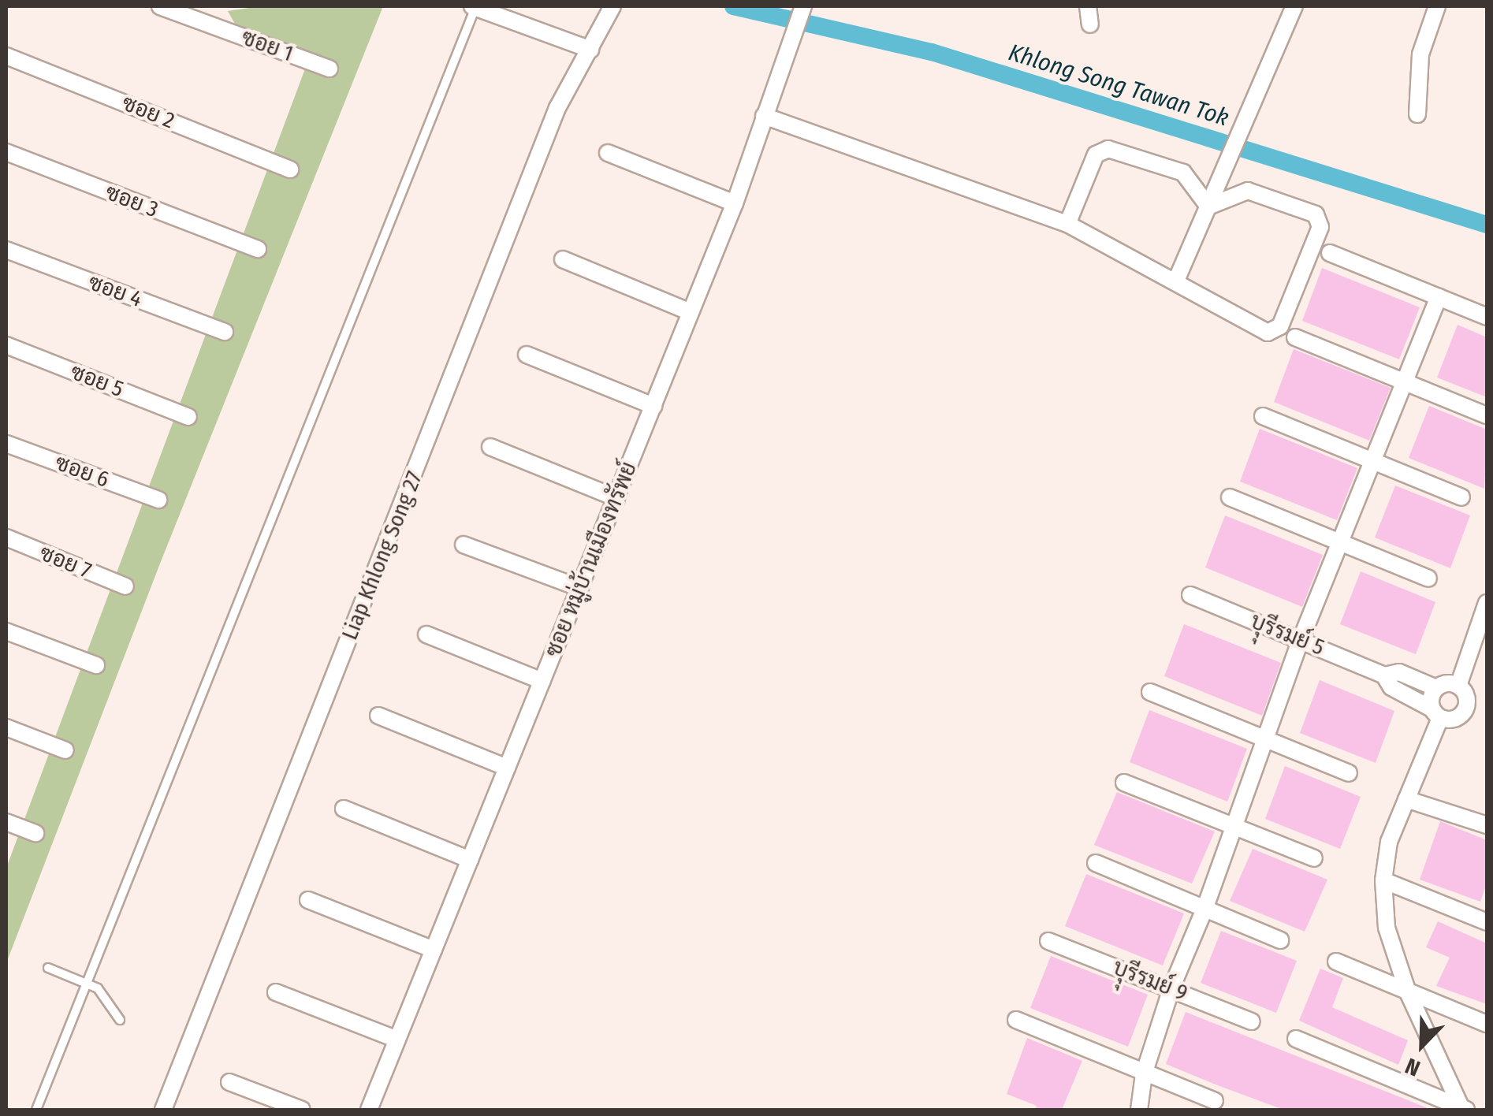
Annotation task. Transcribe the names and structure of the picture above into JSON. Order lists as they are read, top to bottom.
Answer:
{
  "streets": {
    "street": [
      "ซอย 1",
      "ซอย 2",
      "ซอย 3",
      "ซอย 4",
      "ซอย 5",
      "ซอย 6",
      "Liap Khlong Song 27",
      "ซอย หมู่บ้านเมืองทรัพย์",
      "ซอย 7",
      "บุุรีรมย์ 5",
      "บุุรีรมย์ 9"
    ]
  },
  "water": ["Khlong Song Tawan Tok"],
  "north": "bottom left"
}
